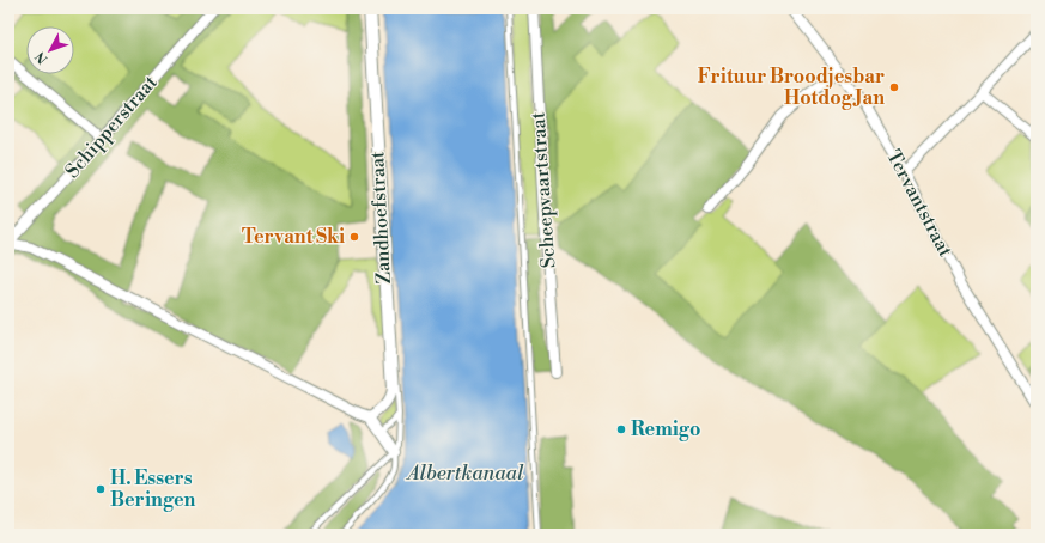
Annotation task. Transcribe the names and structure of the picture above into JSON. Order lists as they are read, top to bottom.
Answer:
{
  "streets": {
    "street": [
      "Schipperstraat",
      "Scheepvaartstraat",
      "Tervantstraat",
      "Zandhoefstraat"
    ]
  },
  "water": ["Albertkanaal"],
  "places": [
    "Frituur Broodjesbar Hotdog Jan",
    "Tervant Ski",
    "Remigo",
    "H. Essers Beringen"
  ],
  "north": "bottom left"
}
